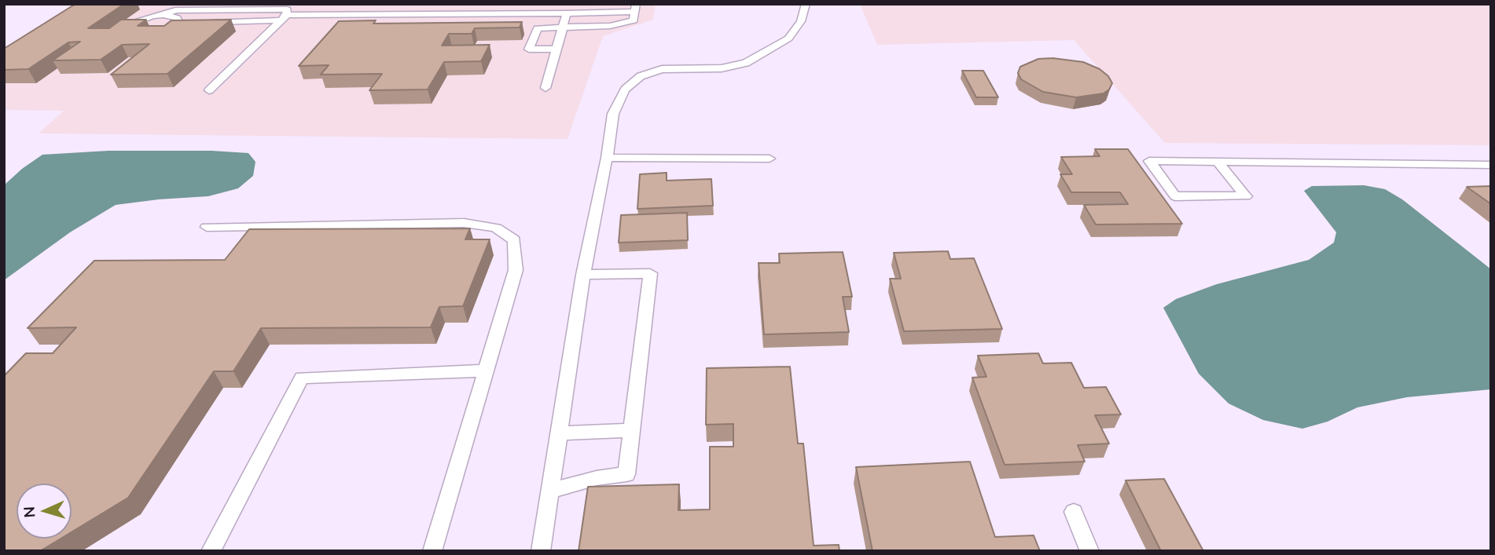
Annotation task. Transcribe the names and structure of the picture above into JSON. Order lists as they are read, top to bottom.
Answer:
{
  "north": "left"
}
